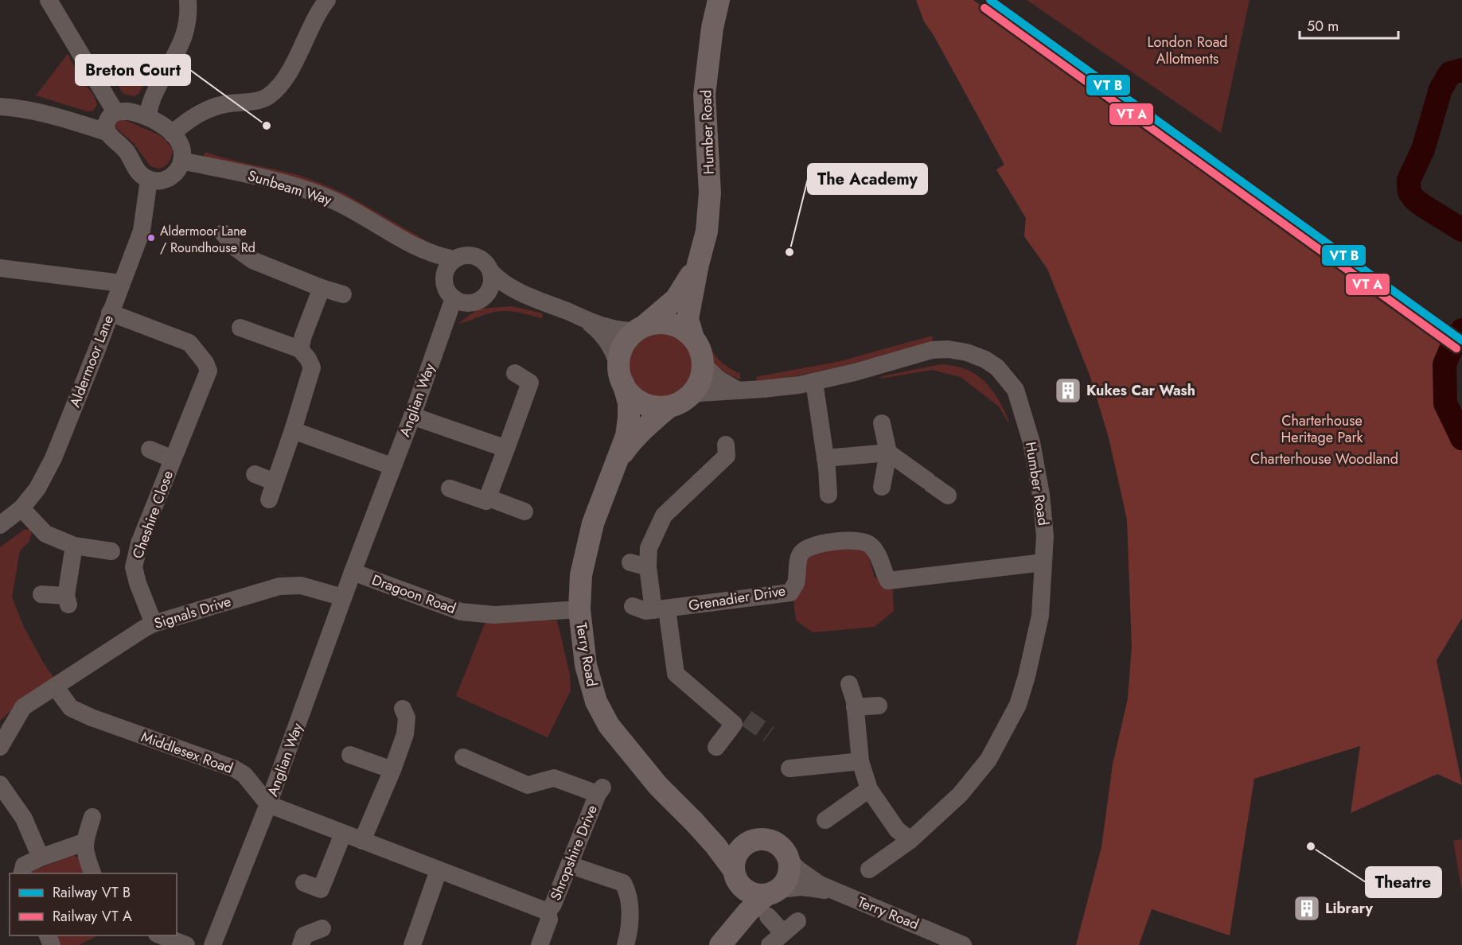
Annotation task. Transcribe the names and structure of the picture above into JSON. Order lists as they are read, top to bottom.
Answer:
{
  "streets": {
    "main road": ["Humber Road", "Terry Road"],
    "street": [
      "Sunbeam Way",
      "Aldermoor Lane",
      "Anglian Way",
      "Cheshire Close",
      "Dragoon Road",
      "Grenadier Drive",
      "Signals Drive",
      "Middlesex Road",
      "Shropshire Drive"
    ]
  },
  "crossings": [
    ["Humber Road", "Grenadier Drive"],
    ["Humber Road", "Terry Road"],
    ["Sunbeam Way", "Anglian Way"],
    ["Aldermoor Lane", "Cheshire Close"],
    ["Anglian Way", "Dragoon Road"],
    ["Anglian Way", "Signals Drive"],
    ["Anglian Way", "Middlesex Road"],
    ["Cheshire Close", "Signals Drive"],
    ["Dragoon Road", "Terry Road"],
    ["Signals Drive", "Middlesex Road"],
    ["Middlesex Road", "Shropshire Drive"]
  ],
  "parks": ["London Road Allotments", "Charterhouse Heritage Park", "Charterhouse Woodland"],
  "places": {
    "other": [
      "Breton Court",
      "Aldermoor Lane / Roundhouse Rd",
      "The Academy",
      "Theatre"
    ],
    "building": ["Kukes Car Wash", "Library"]
  },
  "legend": ["Railway VT B", "Railway VT A"],
  "scale_bar": "50 m"
}
